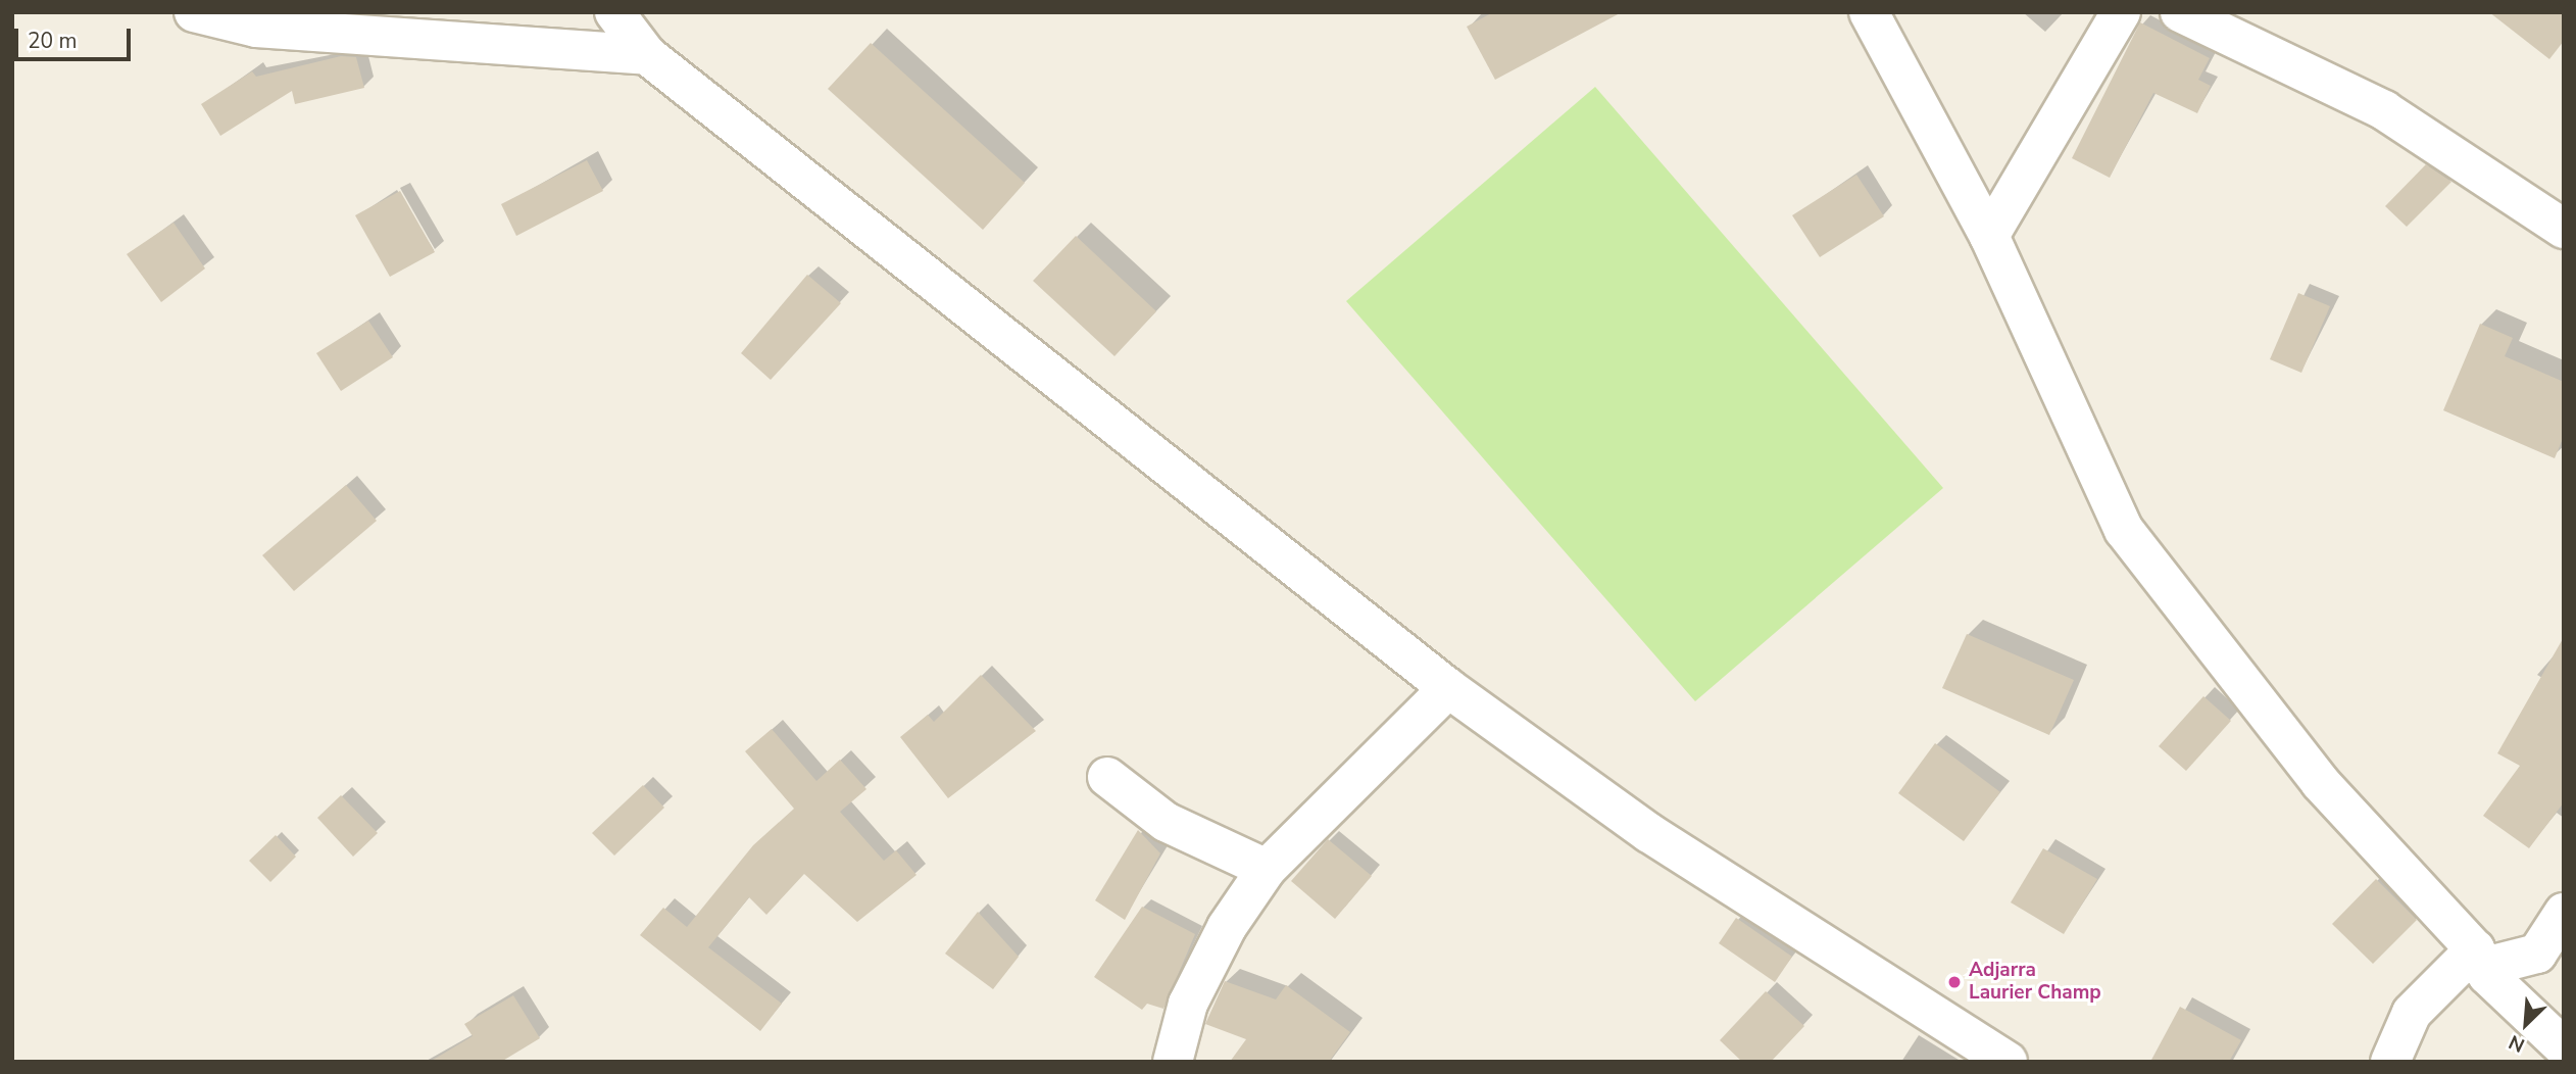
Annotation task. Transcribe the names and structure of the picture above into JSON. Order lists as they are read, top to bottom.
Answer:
{
  "places": ["Adjarra Laurier Champ"],
  "scale_bar": "20 m",
  "north": "bottom left"
}
